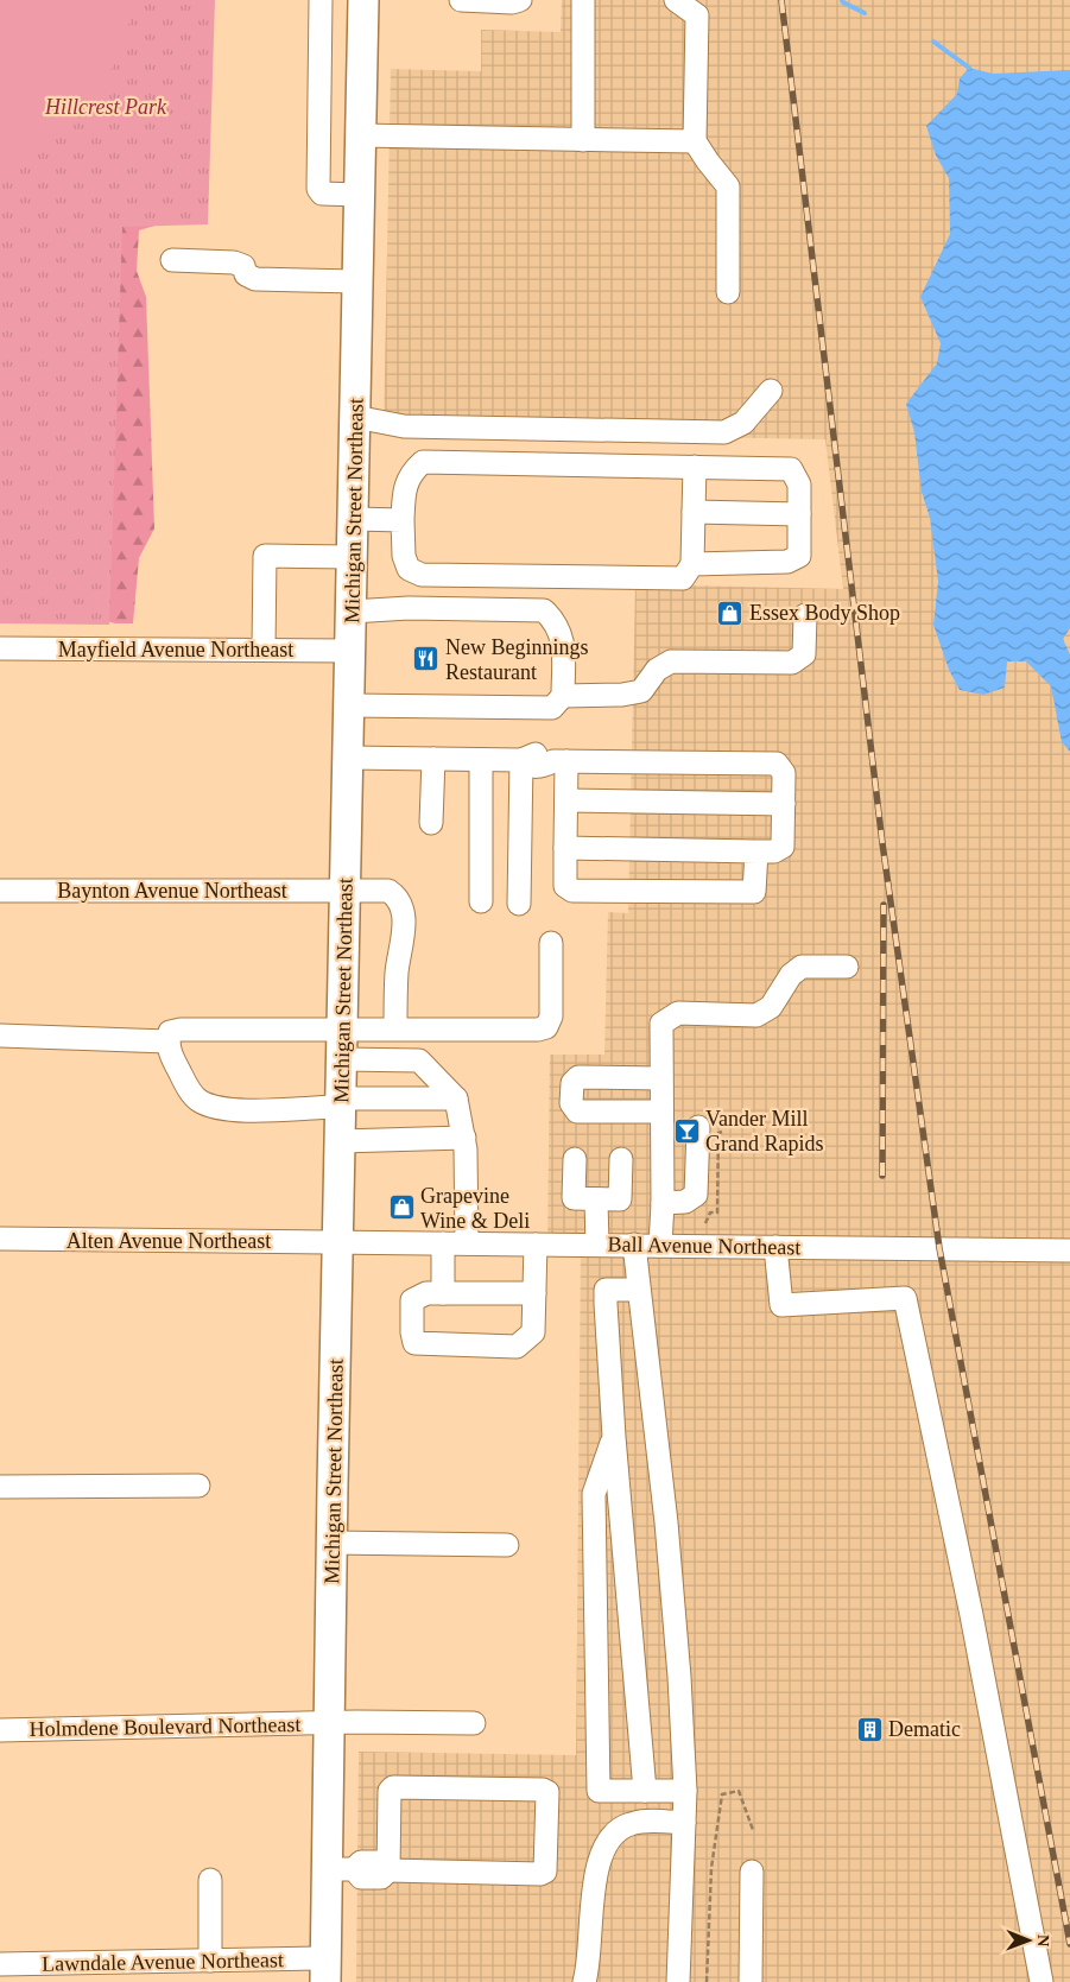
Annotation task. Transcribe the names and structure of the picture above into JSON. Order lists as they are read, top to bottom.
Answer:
{
  "streets": {
    "main road": ["Michigan Street Northeast"],
    "street": [
      "Mayfield Avenue Northeast",
      "Baynton Avenue Northeast",
      "Alten Avenue Northeast",
      "Ball Avenue Northeast",
      "Holmdene Boulevard Northeast",
      "Lawndale Avenue Northeast"
    ]
  },
  "crossings": [
    ["Michigan Street Northeast", "Mayfield Avenue Northeast"],
    ["Michigan Street Northeast", "Baynton Avenue Northeast"],
    ["Michigan Street Northeast", "Alten Avenue Northeast"],
    ["Michigan Street Northeast", "Ball Avenue Northeast"],
    ["Michigan Street Northeast", "Holmdene Boulevard Northeast"],
    ["Michigan Street Northeast", "Lawndale Avenue Northeast"],
    ["Alten Avenue Northeast", "Ball Avenue Northeast"]
  ],
  "parks": ["Hillcrest Park"],
  "places": {
    "shop": ["Essex Body Shop", "Grapevine Wine & Deli"],
    "restaurant": ["New Beginnings Restaurant"],
    "bar": ["Vander Mill Grand Rapids"],
    "building": ["Dematic"]
  },
  "north": "right"
}
